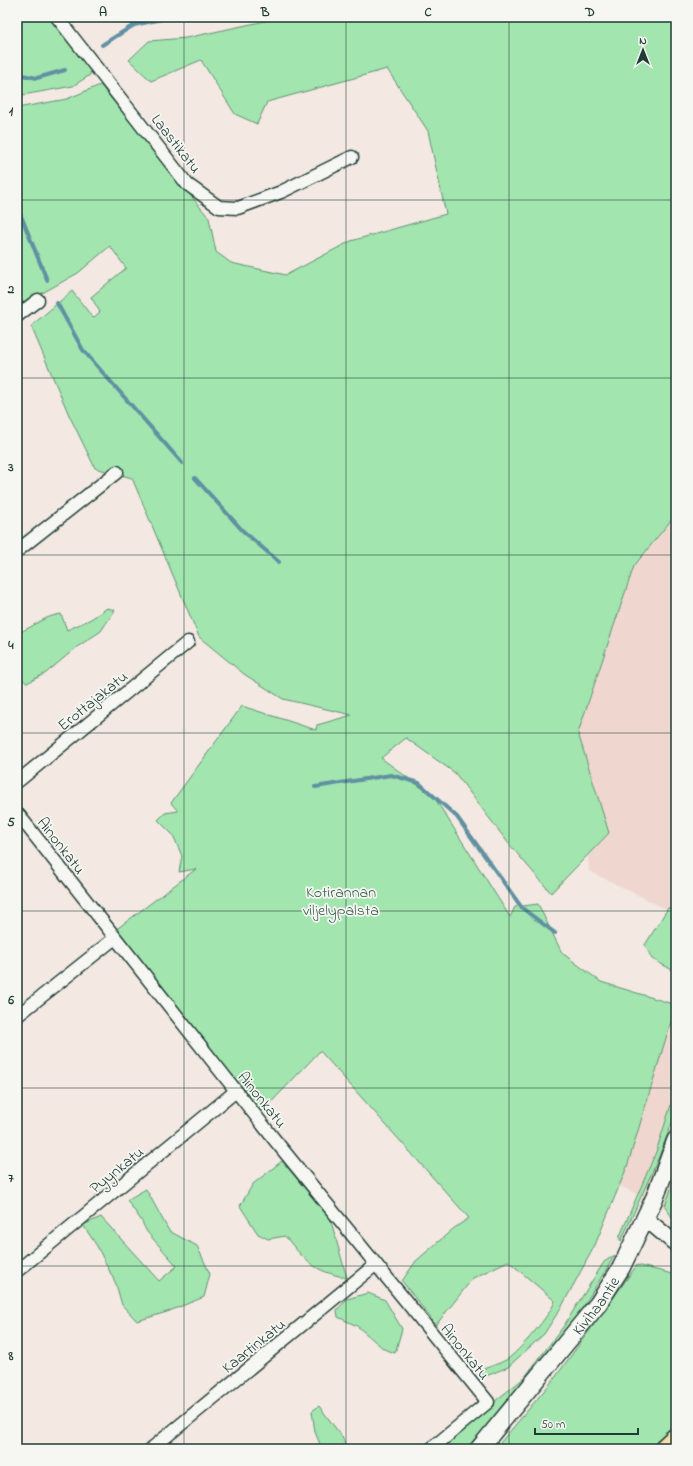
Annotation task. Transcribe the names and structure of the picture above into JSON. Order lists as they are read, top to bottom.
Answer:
{
  "streets": {
    "main road": ["Kivihaantie"],
    "street": [
      "Laastikatu",
      "Erottajakatu",
      "Ainonkatu",
      "Pyynkatu",
      "Kaartinkatu"
    ]
  },
  "crossings": [
    ["Ainonkatu", "Pyynkatu"],
    ["Ainonkatu", "Kaartinkatu"]
  ],
  "parks": ["Kotirannan viljelypalsta"],
  "scale_bar": "50 m",
  "north": "top",
  "grid": {
    "columns": [
      "A",
      "B",
      "C",
      "D"
    ],
    "rows": [
      "1",
      "2",
      "3",
      "4",
      "5",
      "6",
      "7",
      "8"
    ]
  }
}
